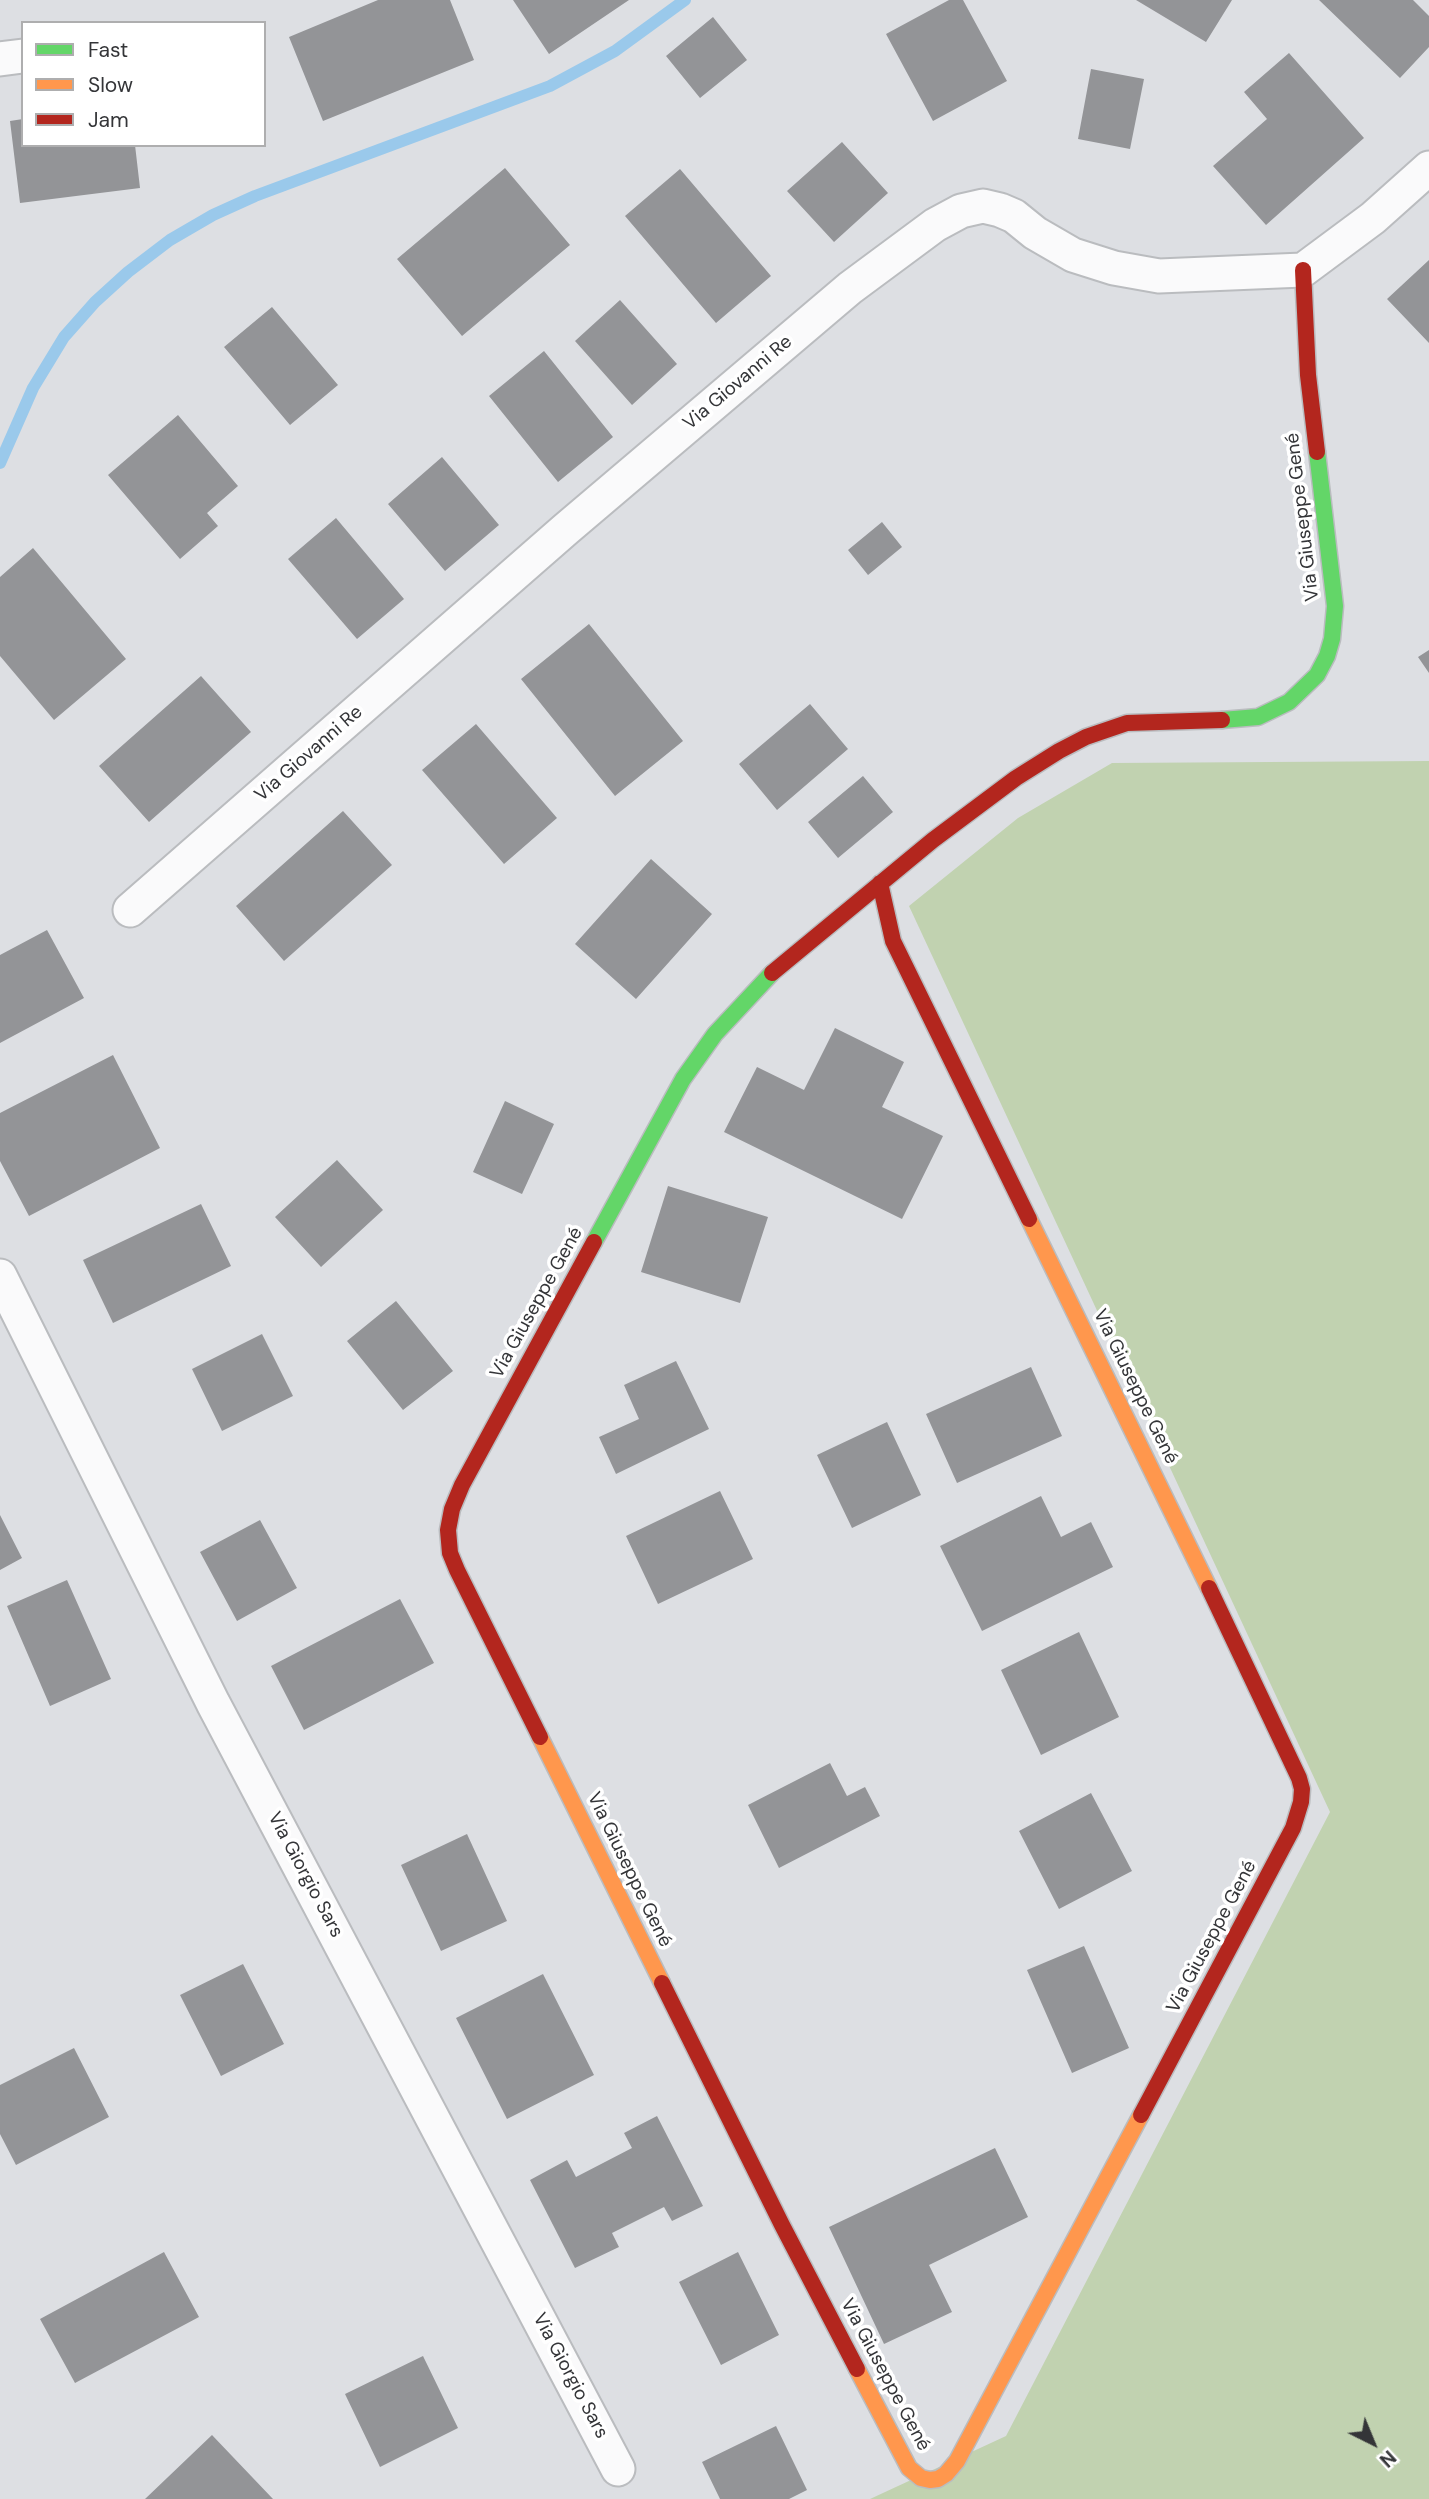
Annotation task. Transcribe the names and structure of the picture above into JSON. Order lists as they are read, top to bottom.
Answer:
{
  "streets": {
    "street": ["Via Giovanni Re", "Via Giuseppe Gené", "Via Giorgio Sars"]
  },
  "crossings": [
    ["Via Giovanni Re", "Via Giuseppe Gené"]
  ],
  "legend": ["Fast", "Slow", "Jam"],
  "north": "bottom right"
}
